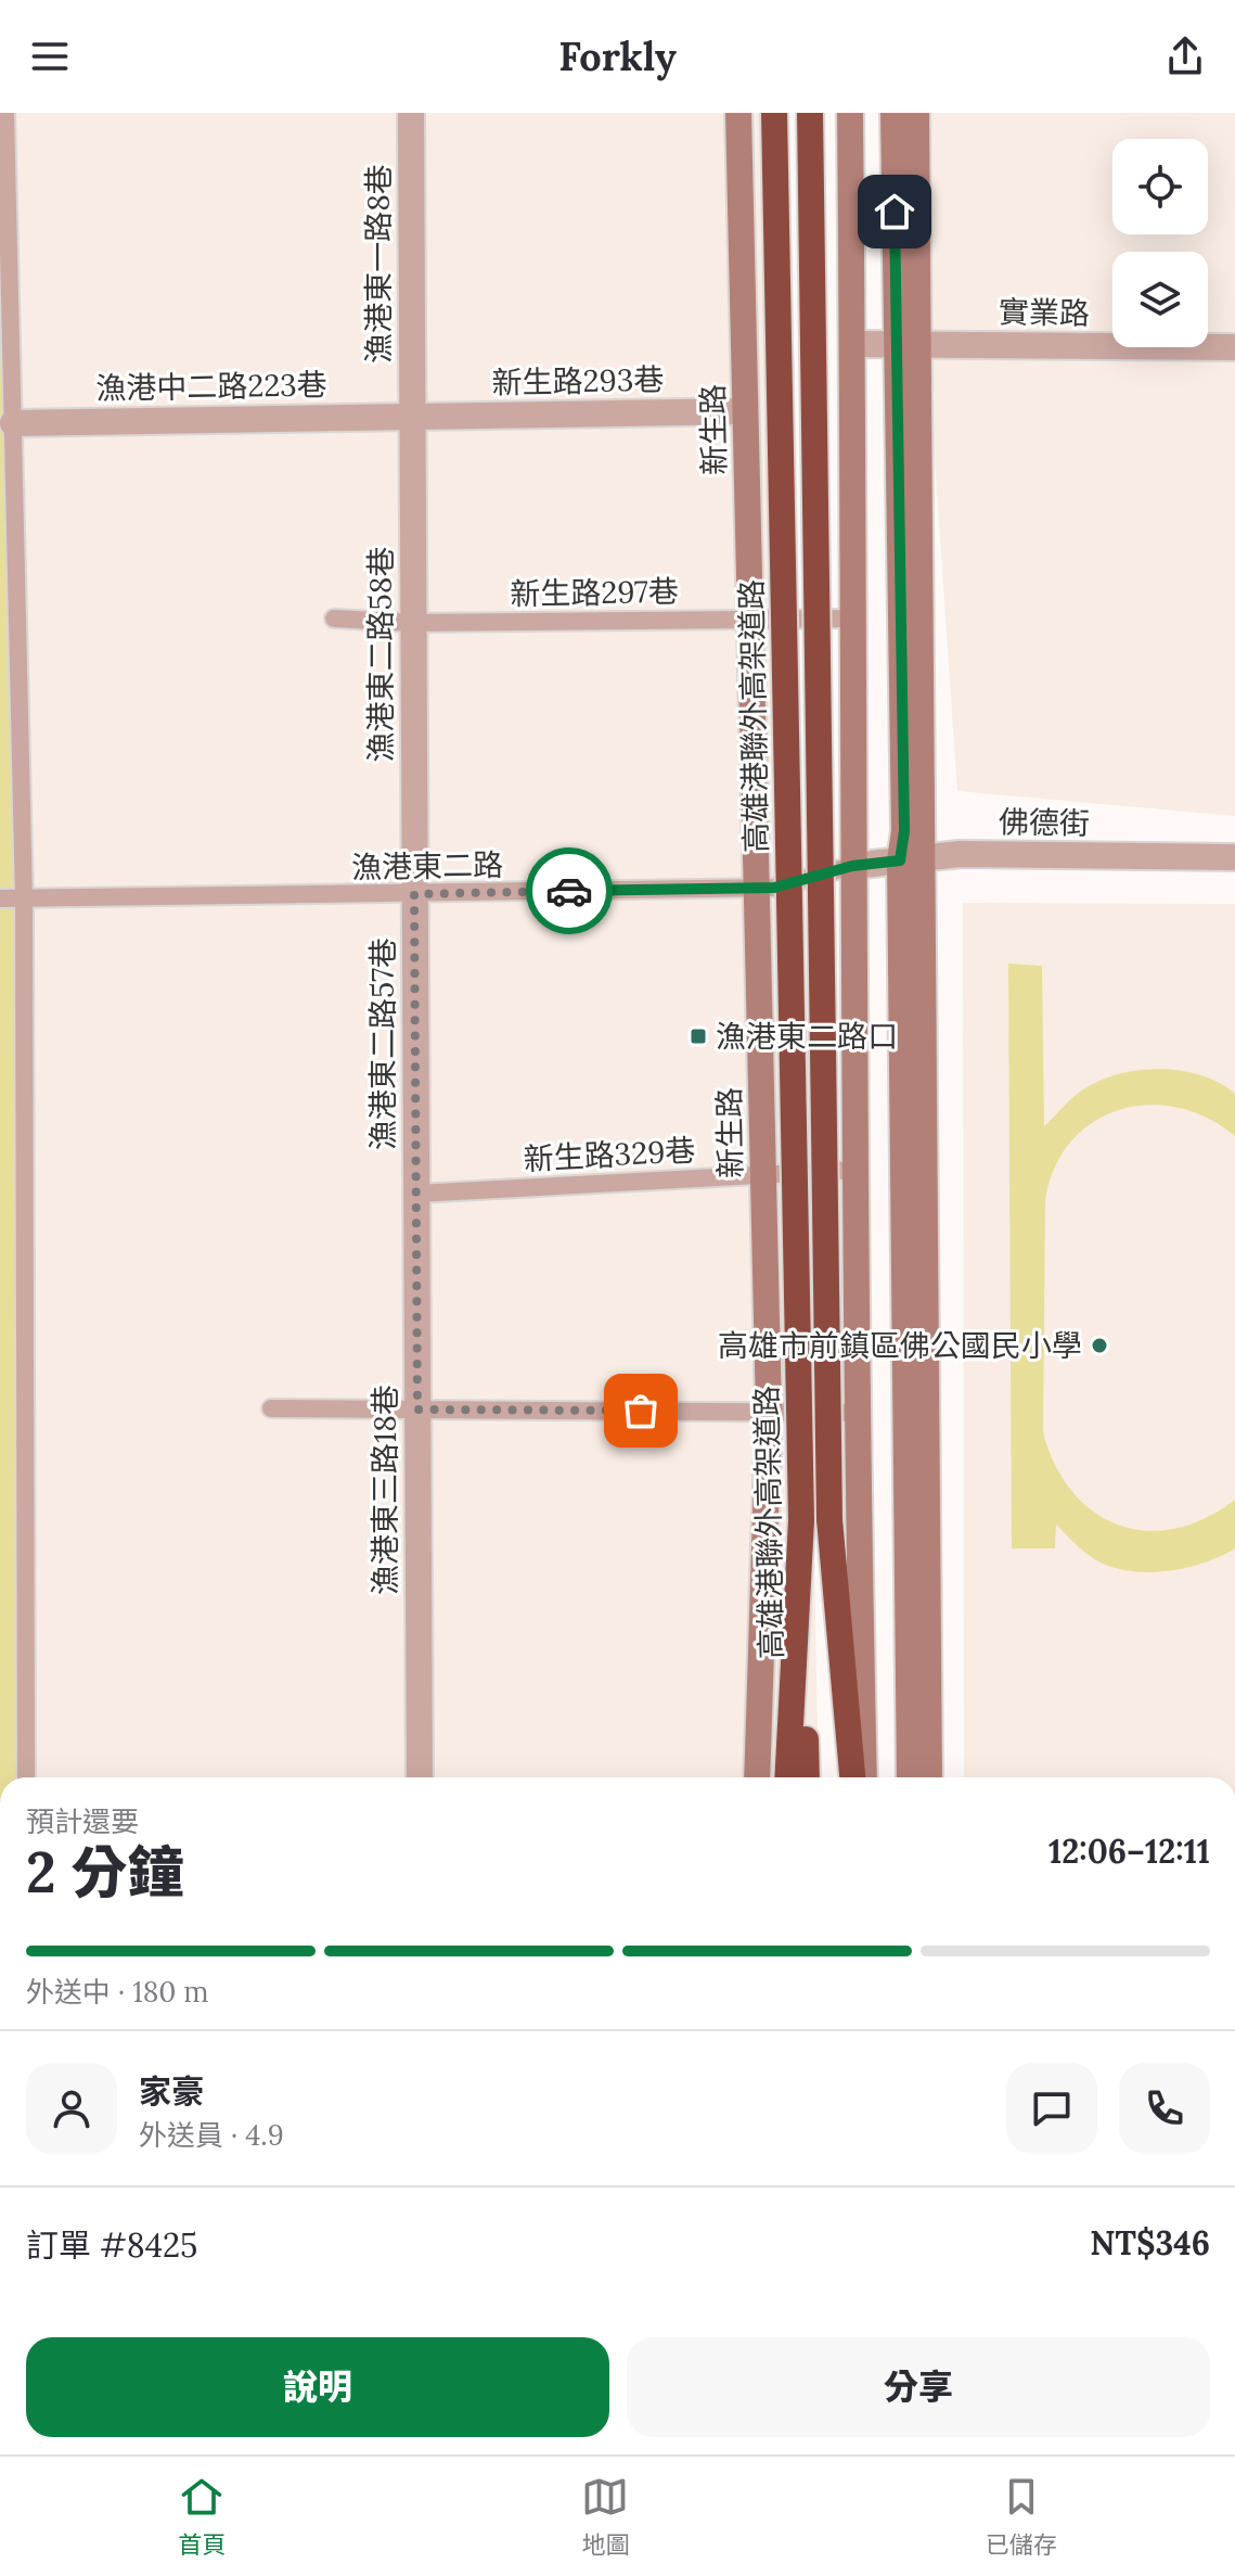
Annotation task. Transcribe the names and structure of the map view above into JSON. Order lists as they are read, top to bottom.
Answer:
{
  "streets": {
    "highway": ["高雄港聯外高架道路"],
    "street": [
      "漁港東一路8巷",
      "實業路",
      "新生路293巷",
      "漁港中二路223巷",
      "新生路",
      "漁港東二路58巷",
      "佛德街",
      "漁港東二路57巷",
      "漁港東三路18巷"
    ],
    "lane": ["新生路297巷", "漁港東二路", "新生路329巷"]
  },
  "crossings": [
    ["漁港東一路8巷", "新生路293巷"],
    ["漁港東一路8巷", "漁港中二路223巷"],
    ["漁港東一路8巷", "漁港東二路58巷"],
    ["新生路293巷", "漁港中二路223巷"],
    ["新生路293巷", "新生路"],
    ["新生路293巷", "漁港東二路58巷"],
    ["漁港中二路223巷", "漁港東二路58巷"],
    ["新生路", "新生路297巷"],
    ["新生路", "漁港東二路"],
    ["新生路", "新生路329巷"],
    ["新生路297巷", "漁港東二路58巷"],
    ["漁港東二路58巷", "漁港東二路"],
    ["漁港東二路58巷", "漁港東二路57巷"],
    ["佛德街", "漁港東二路"],
    ["漁港東二路", "漁港東二路57巷"],
    ["漁港東二路57巷", "新生路329巷"],
    ["漁港東二路57巷", "漁港東三路18巷"],
    ["新生路329巷", "漁港東三路18巷"]
  ],
  "places": {
    "transit": ["漁港東二路口"],
    "other": ["高雄市前鎮區佛公國民小學"]
  },
  "page": {
    "header": "Forkly",
    "heading": ["2 分鐘", "預計還要", "12:06–12:11"],
    "panel": [
      "家豪",
      "外送員 · 4.9",
      "訂單 #8425",
      "NT$346"
    ],
    "bar": "外送中 · 180 m",
    "buttons": ["說明", "分享"],
    "tabs": ["首頁", "地圖", "已儲存"]
  }
}
